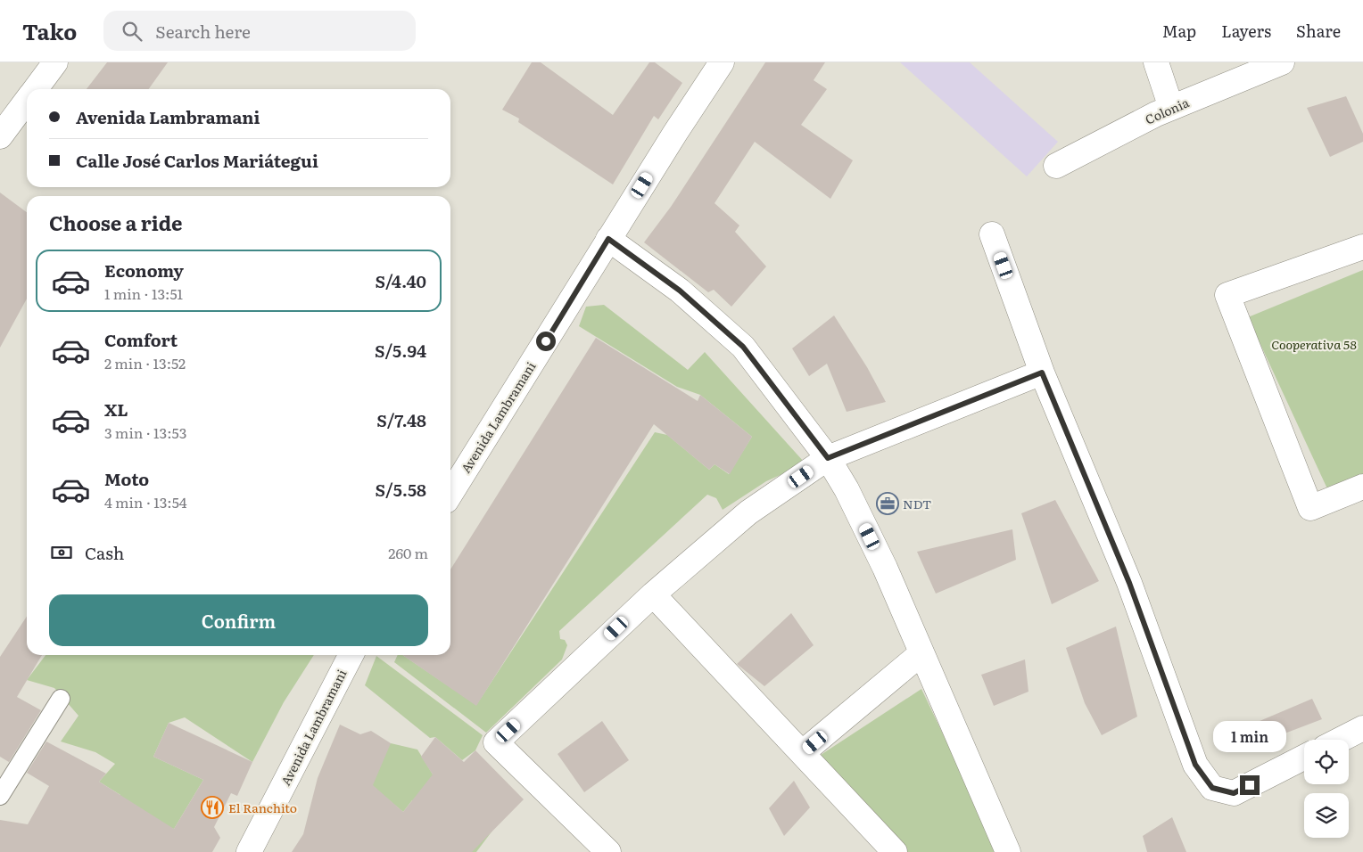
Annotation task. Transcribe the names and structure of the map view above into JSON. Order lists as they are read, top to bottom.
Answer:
{
  "streets": {
    "street": ["Colonia", "Avenida Lambramani"]
  },
  "parks": ["Cooperativa 58"],
  "places": {
    "office": ["NDT"],
    "restaurant": ["El Ranchito"]
  },
  "page": {
    "header": "Tako",
    "search": "Search here",
    "nav": ["Map", "Layers", "Share"],
    "banner": ["Avenida Lambramani", "Calle José Carlos Mariátegui"],
    "heading": "Choose a ride",
    "list": [
      {
        "name": "Economy",
        "note": "1 min · 13:51",
        "value": "S/4.40"
      },
      {
        "name": "Comfort",
        "note": "2 min · 13:52",
        "value": "S/5.94"
      },
      {
        "name": "XL",
        "note": "3 min · 13:53",
        "value": "S/7.48"
      },
      {
        "name": "Moto",
        "note": "4 min · 13:54",
        "value": "S/5.58"
      }
    ],
    "pay": ["Cash", "260 m"],
    "buttons": "Confirm",
    "bubble": "1 min"
  }
}
